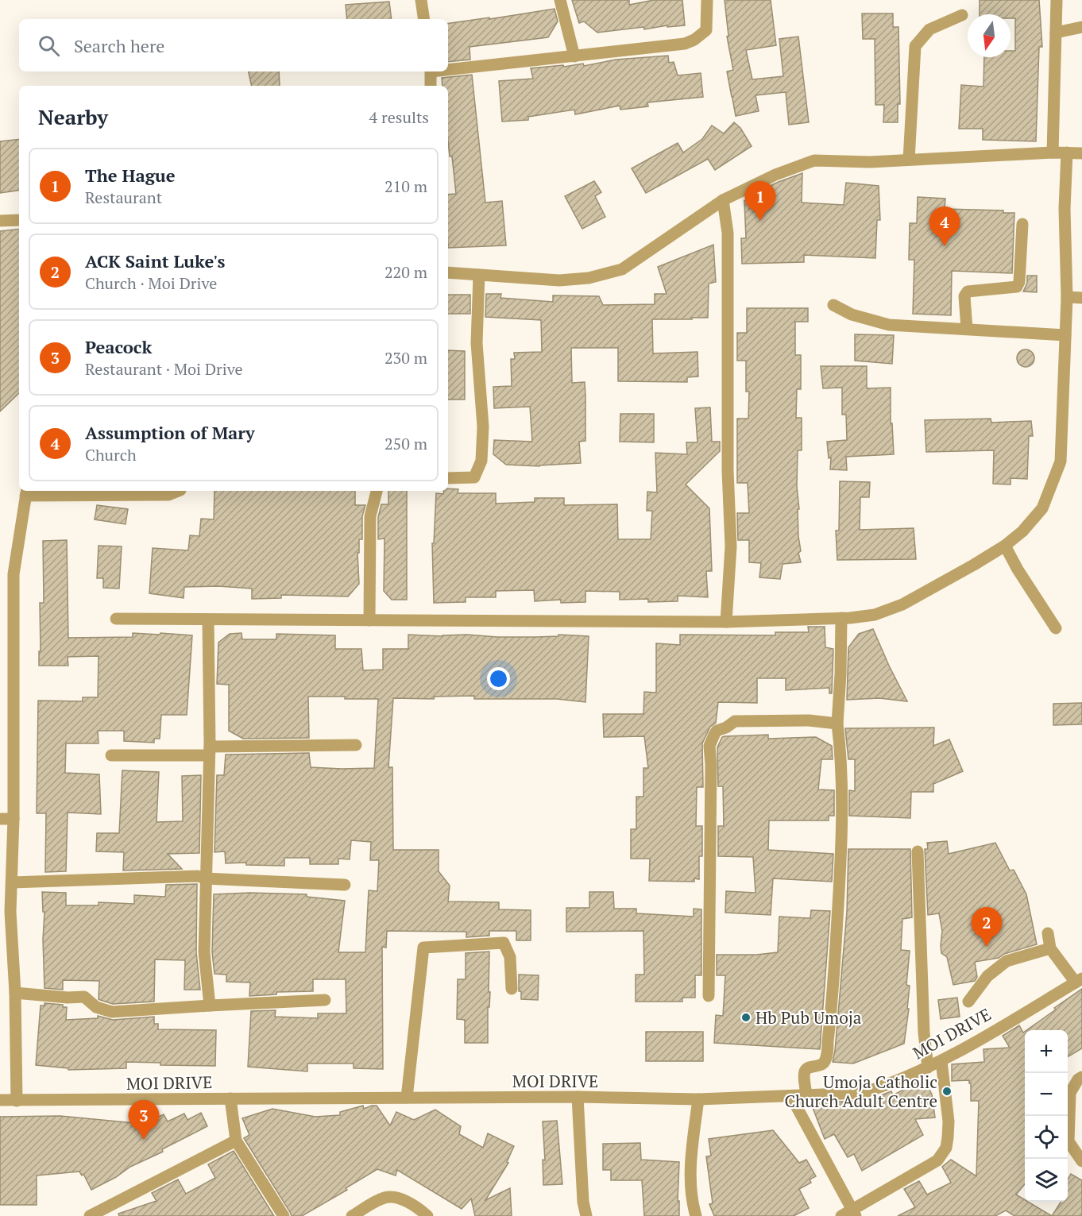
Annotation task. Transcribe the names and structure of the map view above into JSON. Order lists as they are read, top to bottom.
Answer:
{
  "streets": {
    "street": ["MOI DRIVE"]
  },
  "places": ["Hb Pub Umoja", "Umoja Catholic Church Adult Centre"],
  "north": "bottom",
  "page": {
    "search": "Search here",
    "heading": ["Nearby", "4 results"],
    "list": [
      {
        "mark": "1",
        "name": "The Hague",
        "note": "Restaurant",
        "value": "210 m"
      },
      {
        "mark": "2",
        "name": "ACK Saint Luke's",
        "note": "Church · Moi Drive",
        "value": "220 m"
      },
      {
        "mark": "3",
        "name": "Peacock",
        "note": "Restaurant · Moi Drive",
        "value": "230 m"
      },
      {
        "mark": "4",
        "name": "Assumption of Mary",
        "note": "Church",
        "value": "250 m"
      }
    ],
    "pins": [
      "1",
      "4",
      "2",
      "3"
    ],
    "map_buttons": ["+", "−"]
  }
}
